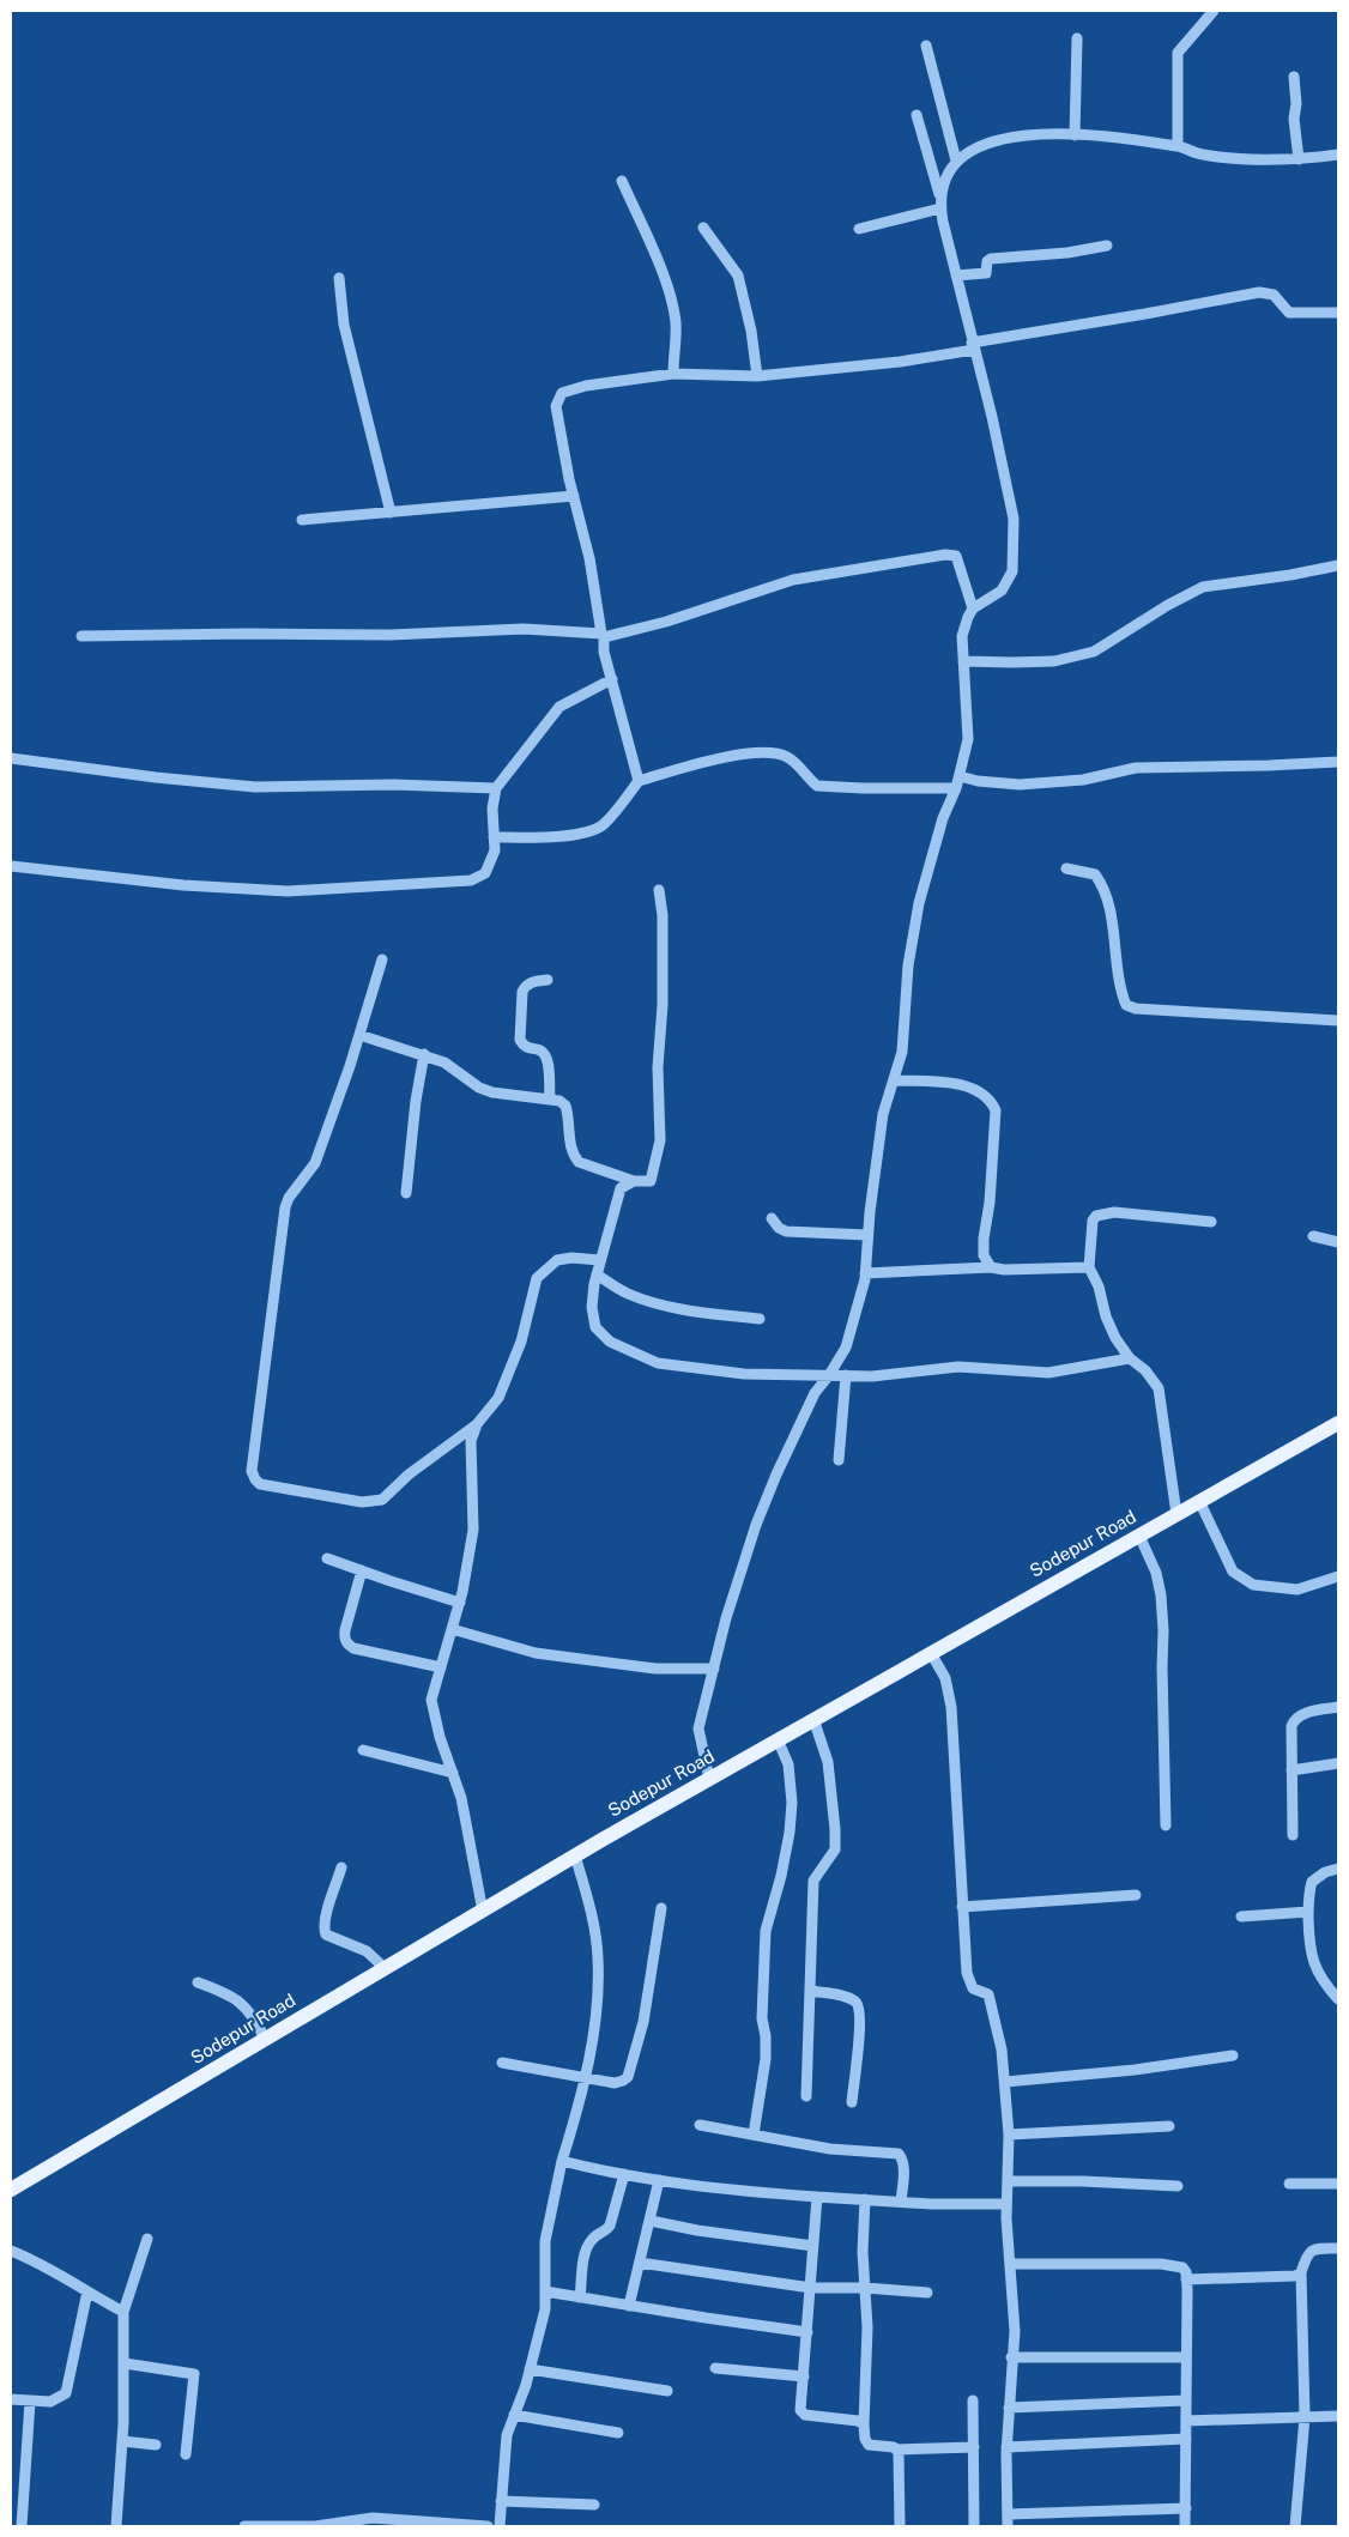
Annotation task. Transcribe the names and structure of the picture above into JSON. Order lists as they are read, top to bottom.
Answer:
{
  "streets": {
    "main road": ["Sodepur Road"]
  }
}
